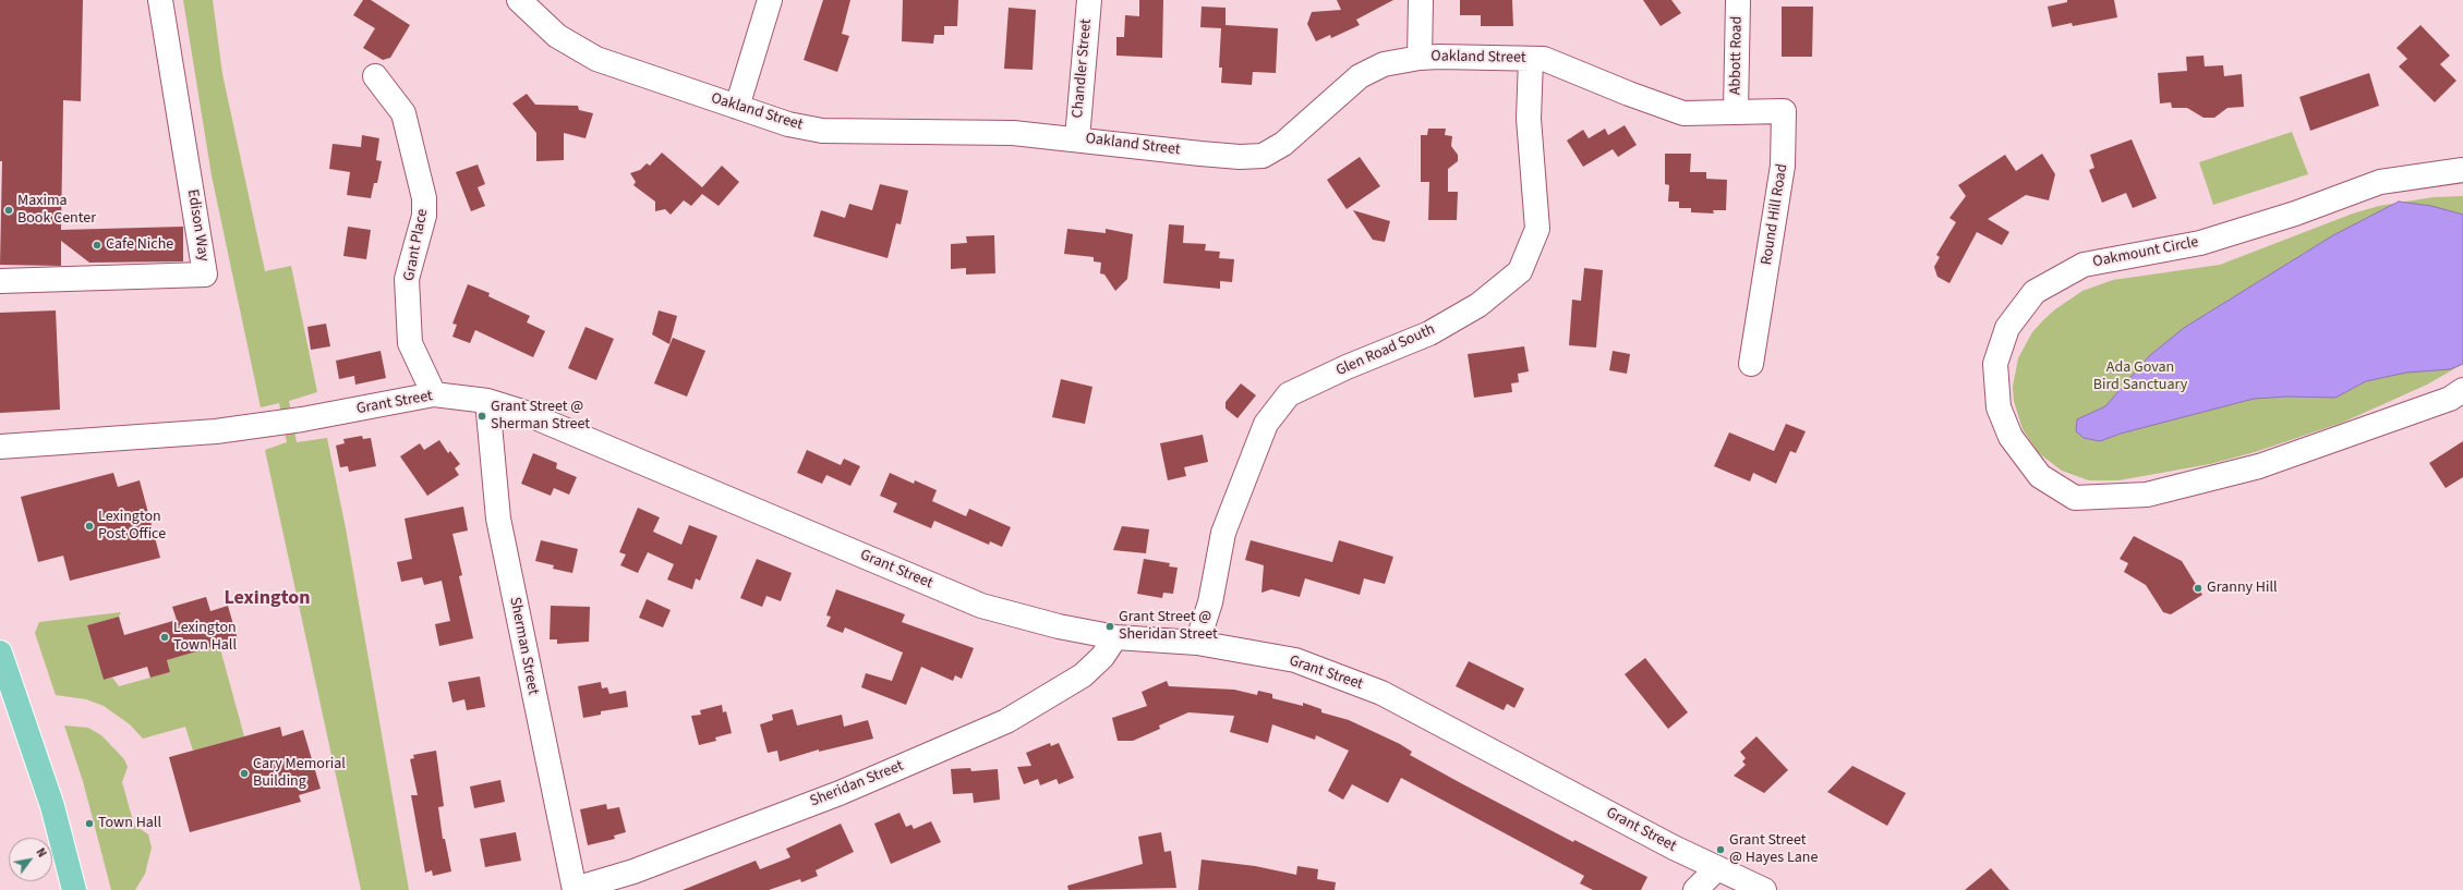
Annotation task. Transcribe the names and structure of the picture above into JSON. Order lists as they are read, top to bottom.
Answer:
{
  "streets": {
    "street": [
      "Abbott Road",
      "Oakland Street",
      "Chandler Street",
      "Round Hill Road",
      "Edison Way",
      "Grant Place",
      "Oakmount Circle",
      "Glen Road South",
      "Grant Street",
      "Sherman Street",
      "Sheridan Street"
    ]
  },
  "crossings": [
    ["Abbott Road", "Oakland Street"],
    ["Abbott Road", "Round Hill Road"],
    ["Oakland Street", "Chandler Street"],
    ["Oakland Street", "Round Hill Road"],
    ["Oakland Street", "Glen Road South"],
    ["Grant Place", "Grant Street"],
    ["Glen Road South", "Grant Street"],
    ["Grant Street", "Sherman Street"],
    ["Grant Street", "Sheridan Street"],
    ["Sherman Street", "Sheridan Street"]
  ],
  "districts": ["Lexington"],
  "parks": ["Ada Govan Bird Sanctuary"],
  "places": [
    "Maxima Book Center",
    "Cafe Niche",
    "Grant Street @ Sherman Street",
    "Lexington Post Office",
    "Granny Hill",
    "Grant Street @ Sheridan Street",
    "Lexington Town Hall",
    "Cary Memorial Building",
    "Town Hall",
    "Grant Street @ Hayes Lane"
  ],
  "north": "top right"
}
